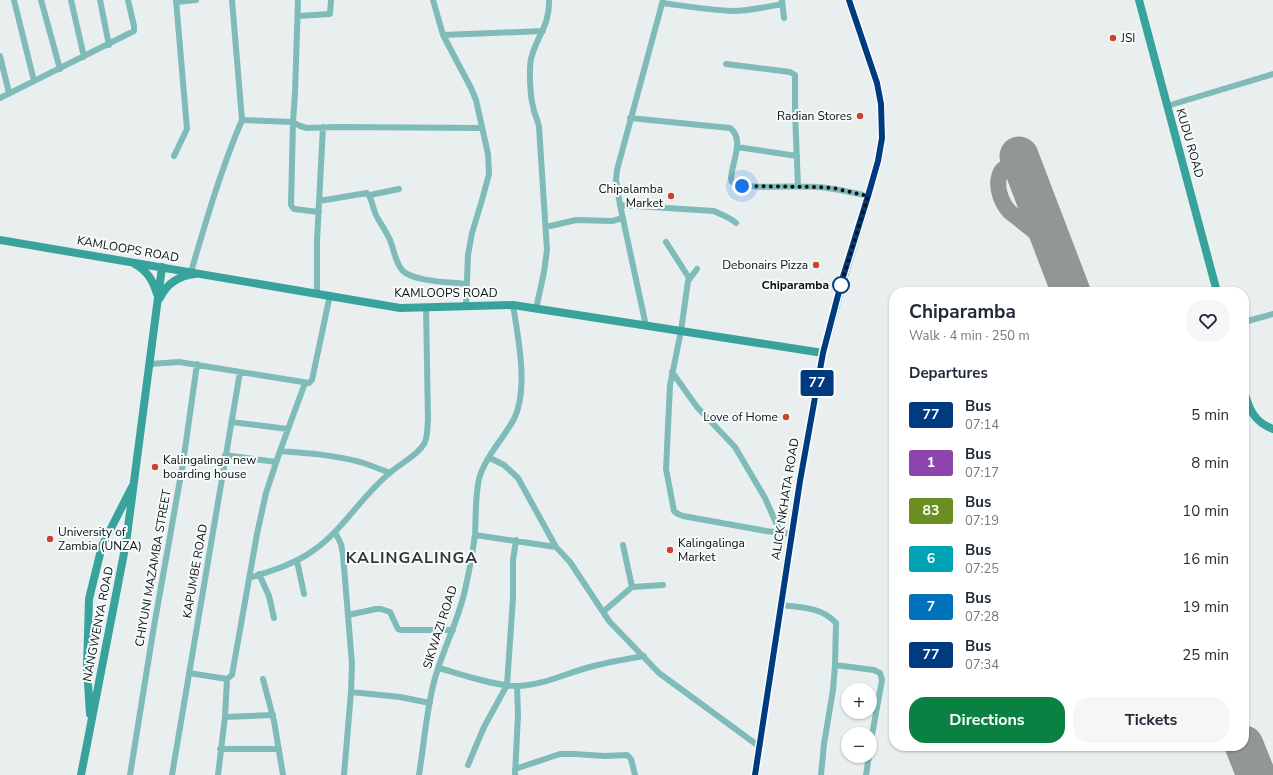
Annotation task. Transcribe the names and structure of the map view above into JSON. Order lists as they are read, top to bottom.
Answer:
{
  "streets": {
    "main road": [
      "KUDU ROAD",
      "KAMLOOPS ROAD",
      "ALICK NKHATA ROAD",
      "NANGWENYA ROAD"
    ],
    "street": ["CHIYUNI MAZAMBA STREET", "KAPUMBE ROAD", "SIKWAZI ROAD"]
  },
  "crossings": [
    ["KAMLOOPS ROAD", "ALICK NKHATA ROAD"],
    ["KAMLOOPS ROAD", "NANGWENYA ROAD"],
    ["KAMLOOPS ROAD", "SIKWAZI ROAD"]
  ],
  "districts": ["KALINGALINGA"],
  "places": [
    "JSI",
    "Radian Stores",
    "Chipalamba Market",
    "Debonairs Pizza",
    "Chiparamba",
    "Love of Home",
    "Kalingalinga new boarding house",
    "University of Zambia (UNZA)",
    "Kalingalinga Market"
  ],
  "lines": ["bus line 77"],
  "page": {
    "on_map": "77",
    "heading": [
      ["Chiparamba", "Walk · 4 min · 250 m"],
      "Departures"
    ],
    "list": [
      {
        "mark": "77",
        "name": "Bus",
        "note": "07:14",
        "value": "5 min"
      },
      {
        "mark": "1",
        "name": "Bus",
        "note": "07:17",
        "value": "8 min"
      },
      {
        "mark": "83",
        "name": "Bus",
        "note": "07:19",
        "value": "10 min"
      },
      {
        "mark": "6",
        "name": "Bus",
        "note": "07:25",
        "value": "16 min"
      },
      {
        "mark": "7",
        "name": "Bus",
        "note": "07:28",
        "value": "19 min"
      },
      {
        "mark": "77",
        "name": "Bus",
        "note": "07:34",
        "value": "25 min"
      }
    ],
    "map_buttons": ["+", "−"],
    "buttons": ["Directions", "Tickets"]
  }
}
